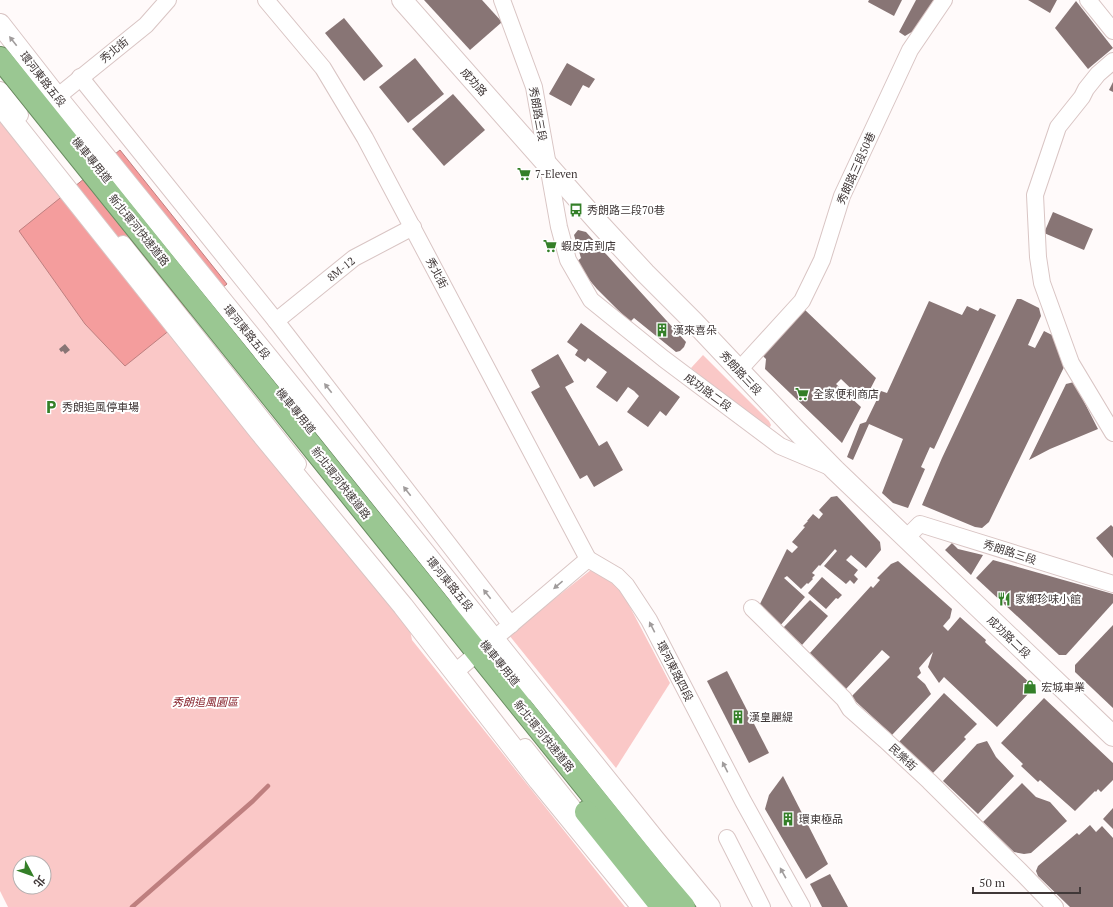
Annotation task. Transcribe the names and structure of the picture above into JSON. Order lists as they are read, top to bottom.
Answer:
{
  "streets": {
    "highway": ["新北環河快速道路"],
    "street": [
      "秀北街",
      "環河東路五段",
      "成功路",
      "秀朗路三段",
      "機車專用道",
      "秀朗路三段50巷",
      "8M-12",
      "成功路二段",
      "環河東路四段",
      "民樂街"
    ]
  },
  "crossings": [
    ["秀北街", "環河東路五段"],
    ["秀北街", "8M-12"],
    ["秀北街", "環河東路四段"],
    ["環河東路五段", "機車專用道"],
    ["環河東路五段", "新北環河快速道路"],
    ["環河東路五段", "8M-12"],
    ["成功路", "秀朗路三段"],
    ["成功路", "成功路二段"],
    ["秀朗路三段", "秀朗路三段50巷"],
    ["秀朗路三段", "成功路二段"],
    ["機車專用道", "新北環河快速道路"]
  ],
  "parks": ["秀朗追風園區"],
  "places": {
    "supermarket": ["7-Eleven", "蝦皮店到店", "全家便利商店"],
    "bus stop": ["秀朗路三段70巷"],
    "building": ["漢來喜朵", "漢皇麗緹", "環東極品"],
    "parking": ["秀朗追風停車場"],
    "restaurant": ["家鄉珍味小館"],
    "shop": ["宏城車業"]
  },
  "scale_bar": "50 m",
  "north": "bottom right"
}
